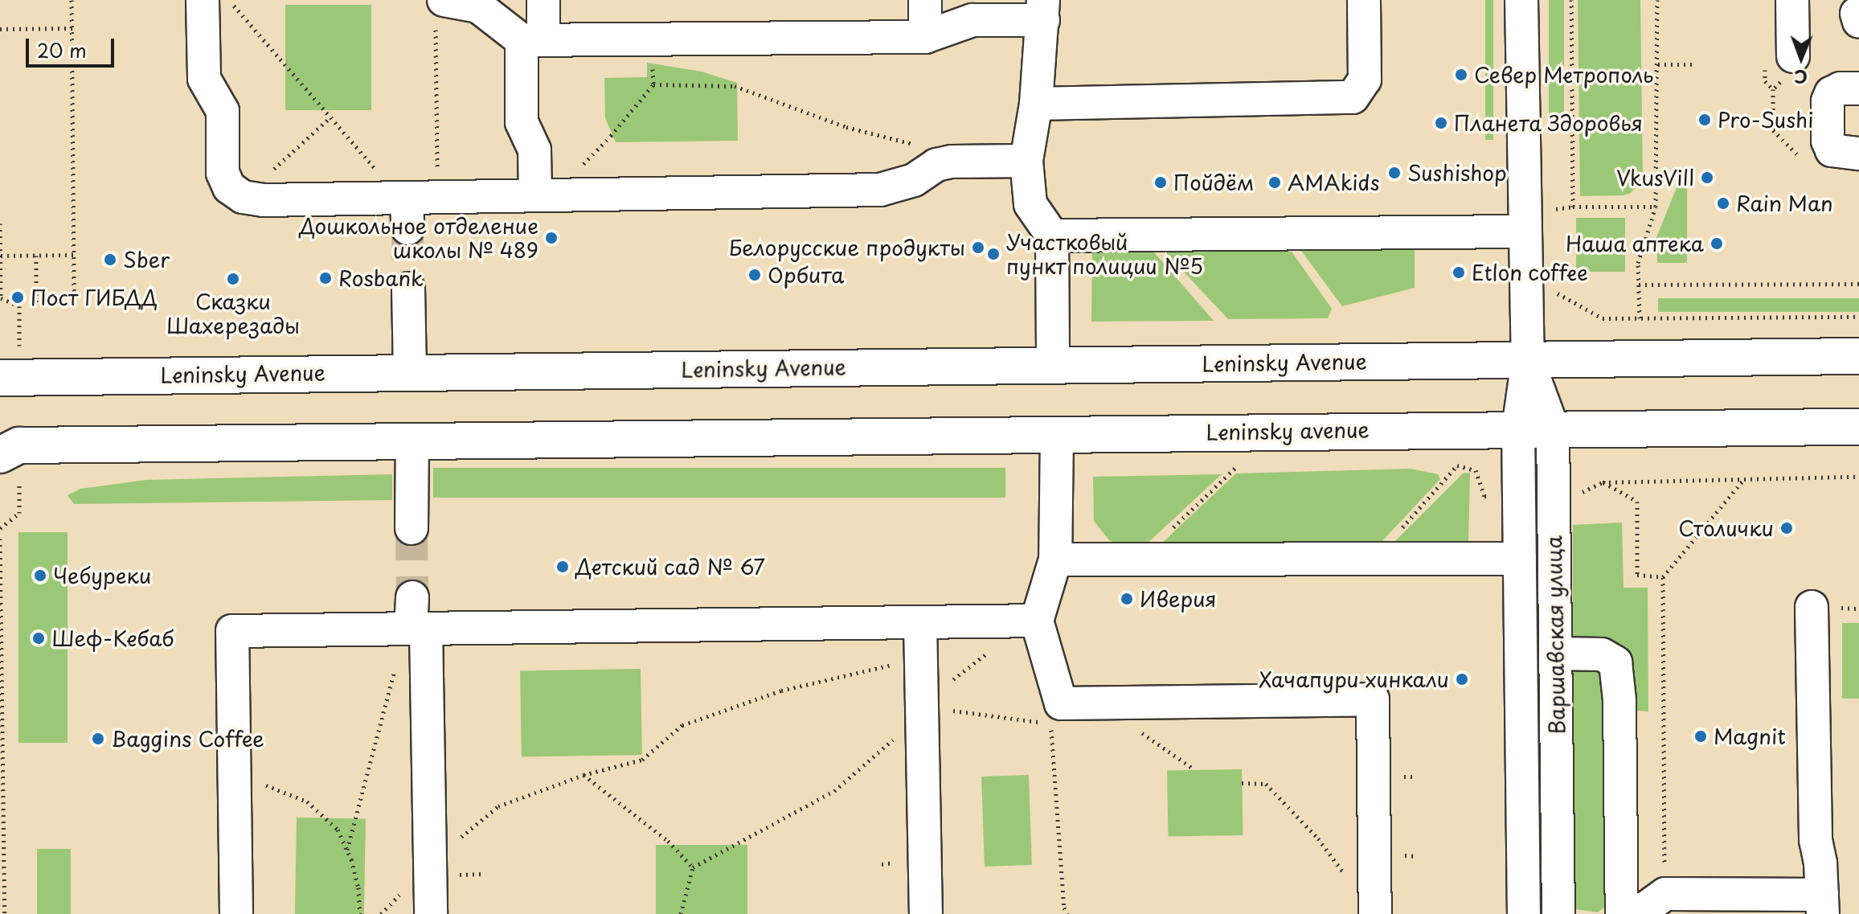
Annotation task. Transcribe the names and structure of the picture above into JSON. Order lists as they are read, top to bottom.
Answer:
{
  "streets": {
    "main road": ["Leninsky Avenue", "Leninsky avenue"],
    "street": ["Варшавская улица"]
  },
  "crossings": [
    ["Leninsky Avenue", "Варшавская улица"],
    ["Leninsky avenue", "Варшавская улица"]
  ],
  "places": [
    "Север Метрополь",
    "Pro-Sushi",
    "Планета Здоровья",
    "Sushishop",
    "VkusVill",
    "Пойдём",
    "AMAkids",
    "Rain Man",
    "Дошкольное отделение школы № 489",
    "Наша аптека",
    "Белорусские продукты",
    "Участковый пункт полиции №5",
    "Sber",
    "Etlon coffee",
    "Орбита",
    "Rosbank",
    "Сказки Шахерезады",
    "Пост ГИБДД",
    "Столички",
    "Детский сад № 67",
    "Чебуреки",
    "Иверия",
    "Шеф-Кебаб",
    "Хачапури хинкали",
    "Magnit",
    "Baggins Coffee"
  ],
  "scale_bar": "20 m",
  "north": "bottom"
}
